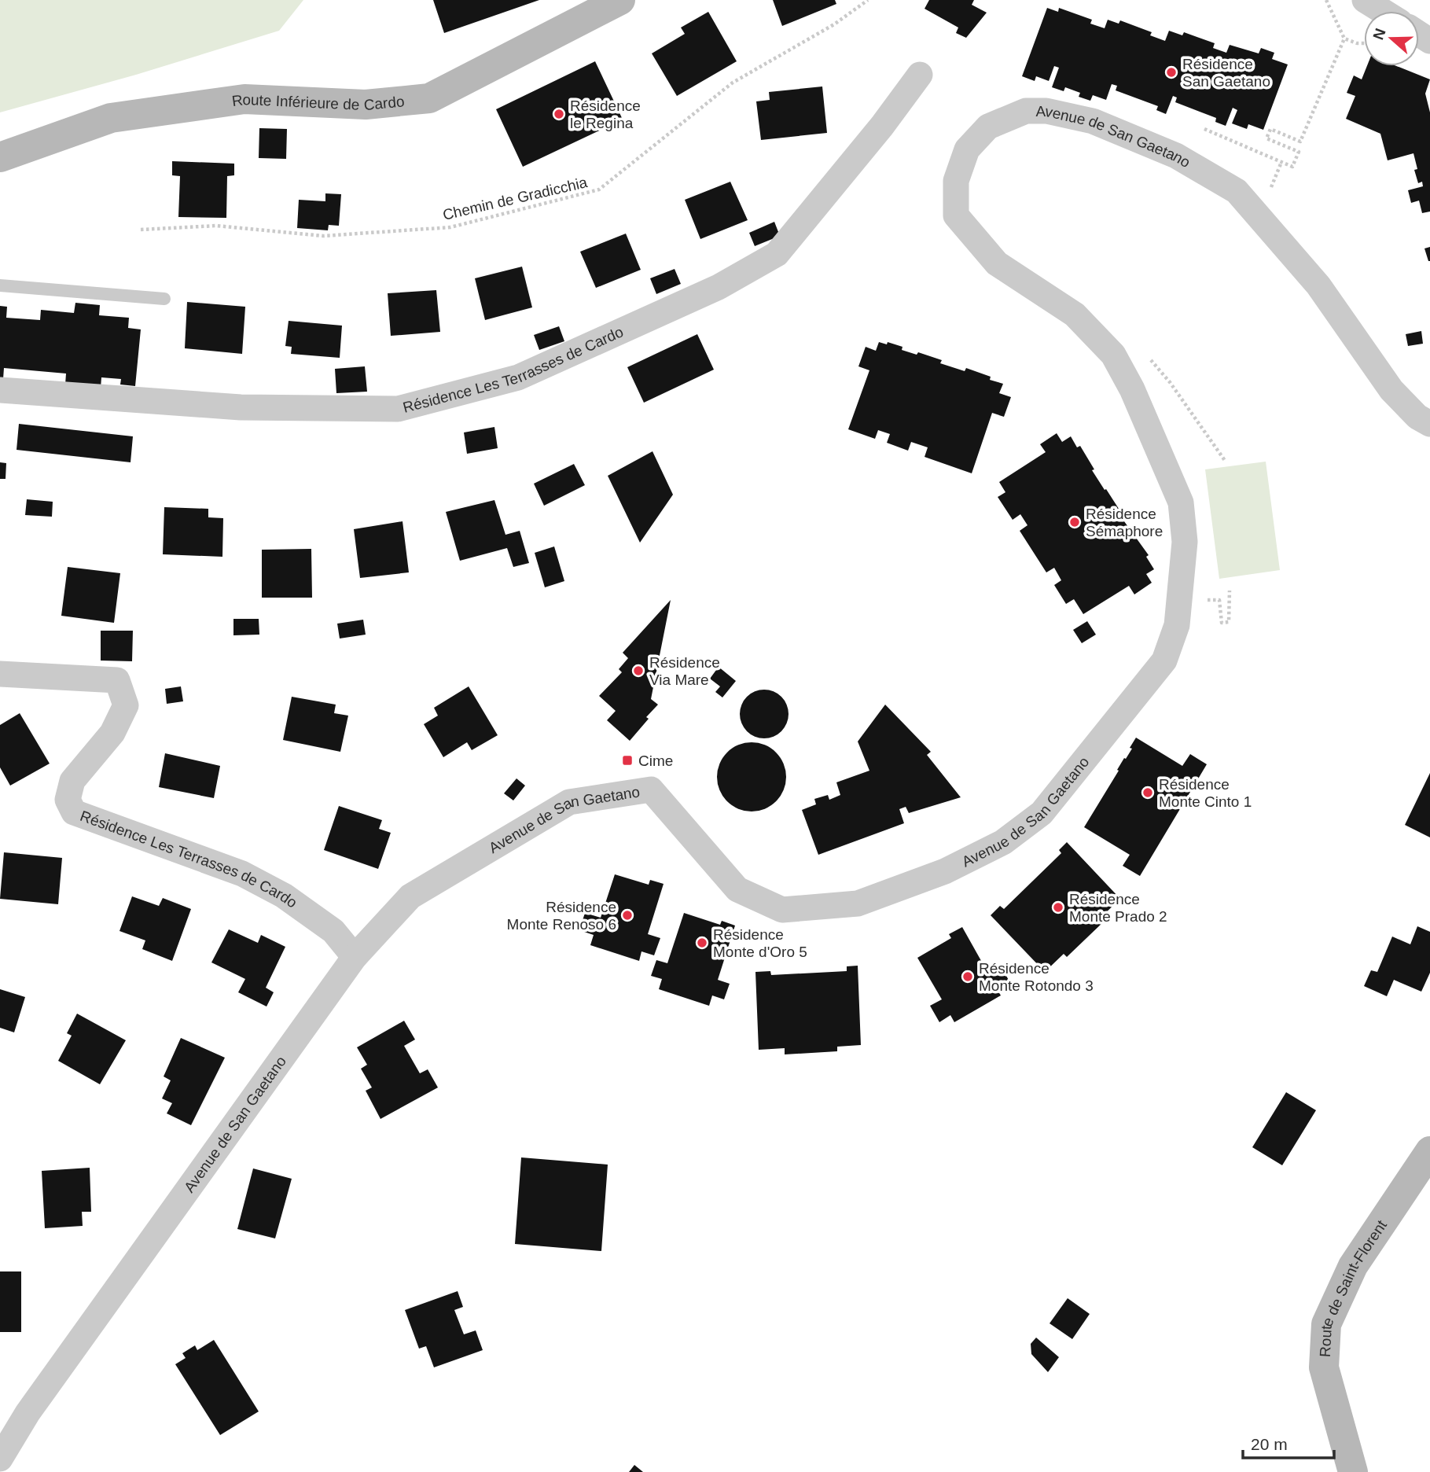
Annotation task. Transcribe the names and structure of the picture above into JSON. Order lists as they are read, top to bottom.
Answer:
{
  "streets": {
    "street": [
      "Route Inférieure de Cardo",
      "Avenue de San Gaetano",
      "Résidence Les Terrasses de Cardo",
      "Route de Saint-Florent"
    ],
    "path": ["Chemin de Gradicchia"]
  },
  "crossings": [
    ["Avenue de San Gaetano", "Résidence Les Terrasses de Cardo"]
  ],
  "places": {
    "other": [
      "Résidence San Gaetano",
      "Résidence le Regina",
      "Résidence Sémaphore",
      "Résidence Via Mare",
      "Résidence Monte Cinto 1",
      "Résidence Monte Prado 2",
      "Résidence Monte Renoso 6",
      "Résidence Monte d'Oro 5",
      "Résidence Monte Rotondo 3"
    ],
    "transit": ["Cime"]
  },
  "scale_bar": "20 m",
  "north": "left"
}
